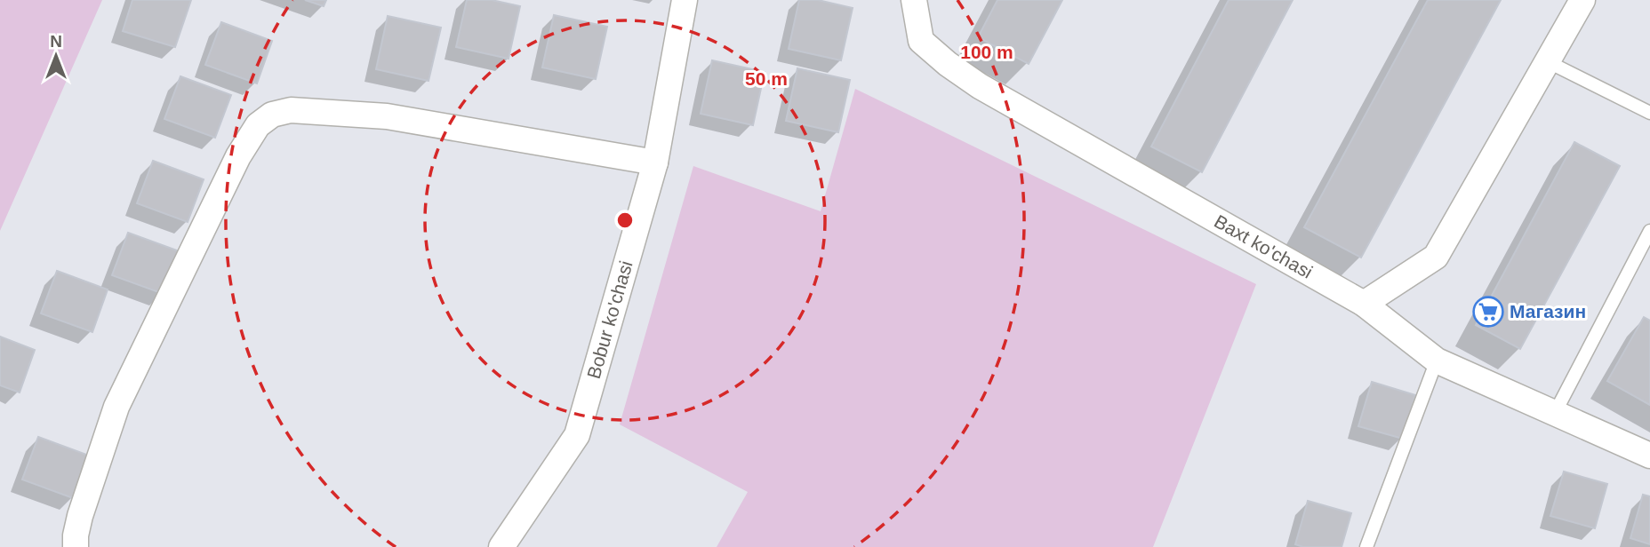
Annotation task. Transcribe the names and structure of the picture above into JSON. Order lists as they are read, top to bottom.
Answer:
{
  "streets": {
    "street": ["Baxt ko'chasi", "Bobur ko'chasi"]
  },
  "places": {
    "supermarket": ["Магазин"]
  },
  "north": "top",
  "rings": ["100 m", "50 m"]
}
